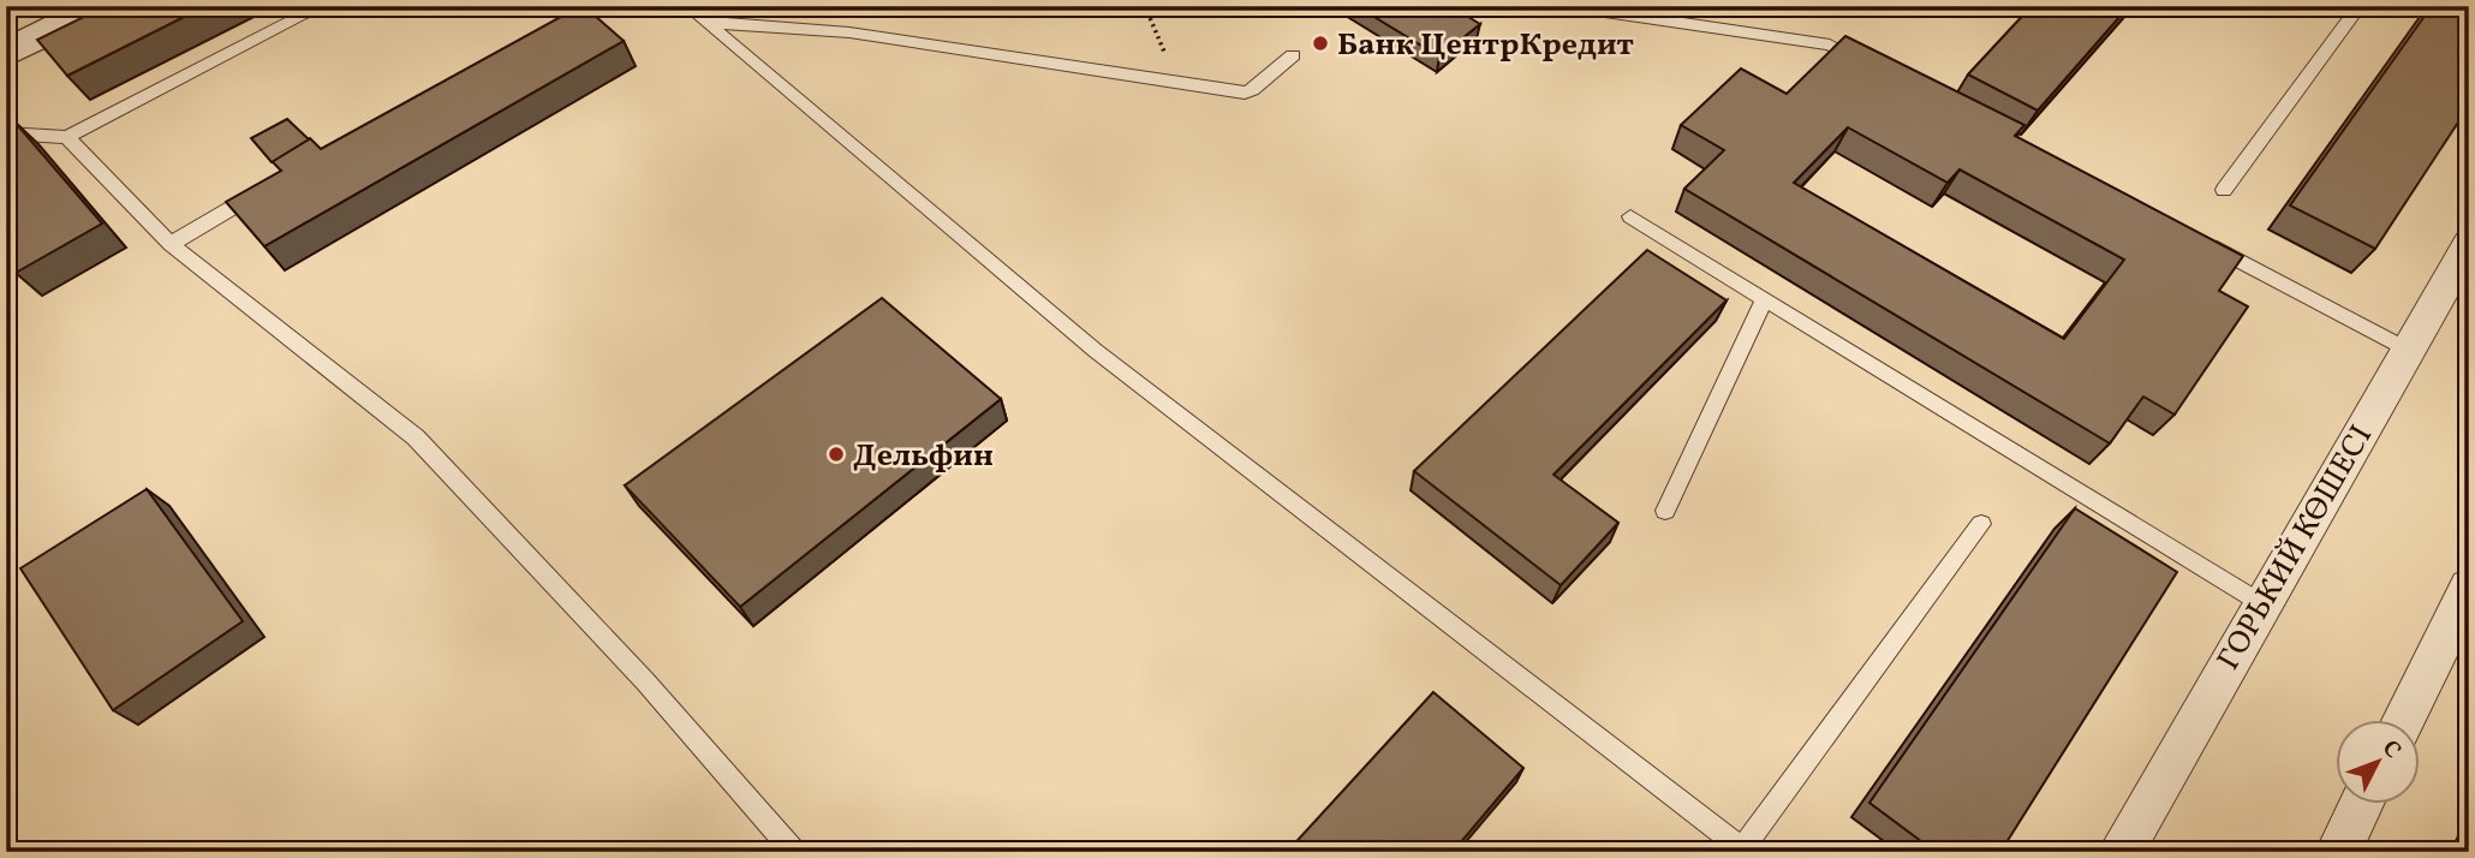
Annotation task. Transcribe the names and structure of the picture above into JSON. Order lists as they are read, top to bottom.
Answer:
{
  "streets": {
    "street": ["ГОРЬКИЙ КӨШЕСІ"]
  },
  "places": ["Банк ЦентрКредит", "Дельфин"],
  "north": "top right"
}
